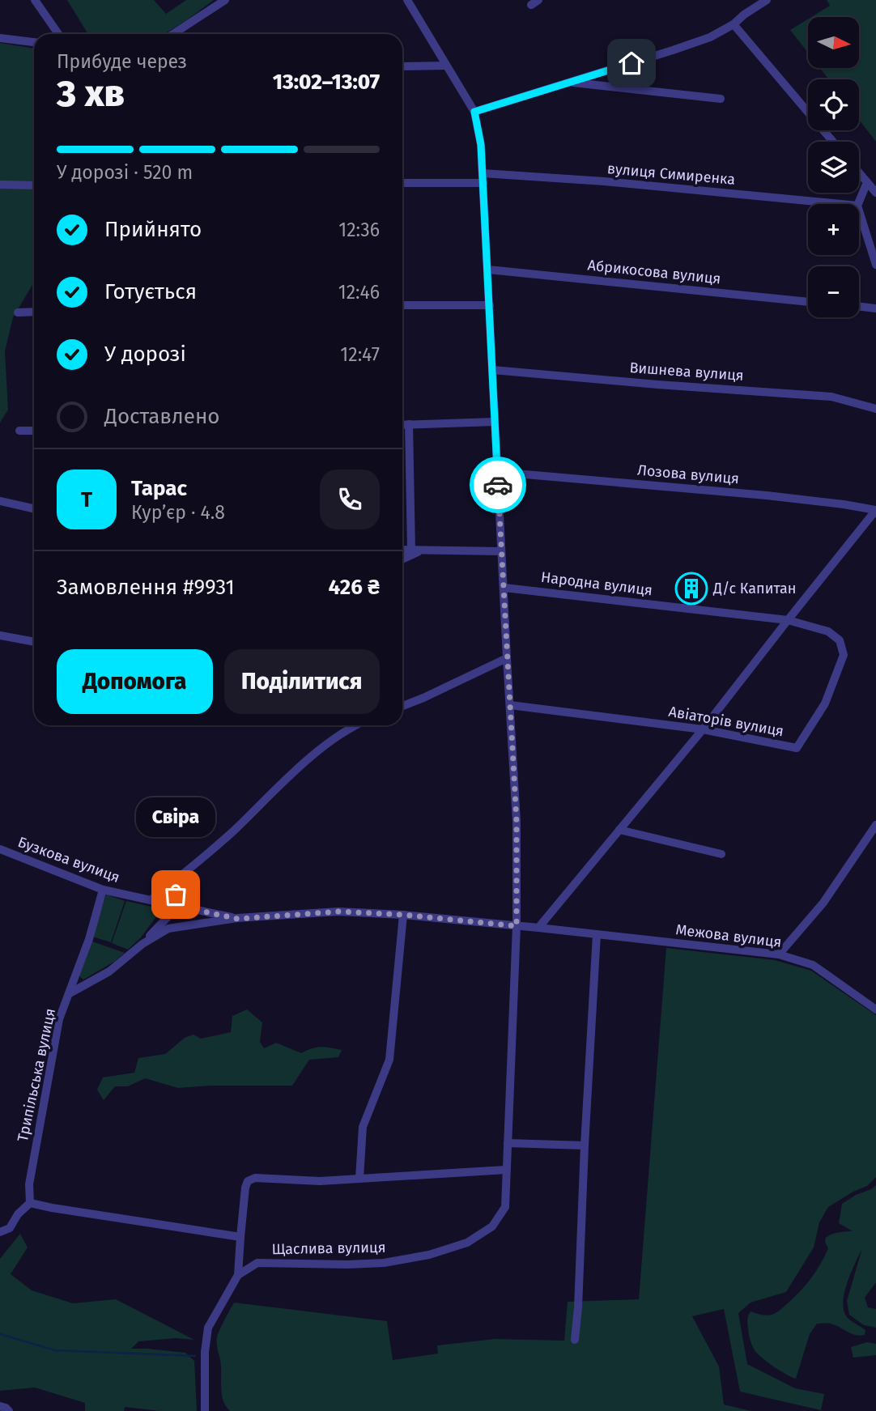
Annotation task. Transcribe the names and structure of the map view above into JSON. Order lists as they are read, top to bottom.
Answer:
{
  "streets": {
    "street": [
      "вулиця Симиренка",
      "Абрикосова вулиця",
      "Вишнева вулиця",
      "Лозова вулиця",
      "Народна вулиця",
      "Авіаторів вулиця",
      "Бузкова вулиця",
      "Межова вулиця",
      "Трипільська вулиця",
      "Щаслива вулиця"
    ]
  },
  "crossings": [
    ["вулиця Симиренка", "Щаслива вулиця"],
    ["Абрикосова вулиця", "Щаслива вулиця"],
    ["Вишнева вулиця", "Щаслива вулиця"],
    ["Лозова вулиця", "Щаслива вулиця"],
    ["Народна вулиця", "Авіаторів вулиця"],
    ["Народна вулиця", "Щаслива вулиця"],
    ["Авіаторів вулиця", "Щаслива вулиця"],
    ["Бузкова вулиця", "Межова вулиця"],
    ["Бузкова вулиця", "Трипільська вулиця"],
    ["Межова вулиця", "Щаслива вулиця"]
  ],
  "places": {
    "building": ["Д/с Капитан"],
    "other": ["Свіра"]
  },
  "north": "right",
  "page": {
    "map_buttons": ["+", "−"],
    "heading": ["3 хв", "Прибуде через", "13:02–13:07"],
    "panel": [
      "Тарас",
      "Кур’єр · 4.8",
      "Замовлення #9931",
      "426 ₴"
    ],
    "bar": "У дорозі · 520 m",
    "list": [
      ["Прийнято", "12:36"],
      ["Готується", "12:46"],
      ["У дорозі", "12:47"],
      "Доставлено"
    ],
    "round": "Т",
    "buttons": ["Допомога", "Поділитися"],
    "bubble": "Свіра"
  }
}
